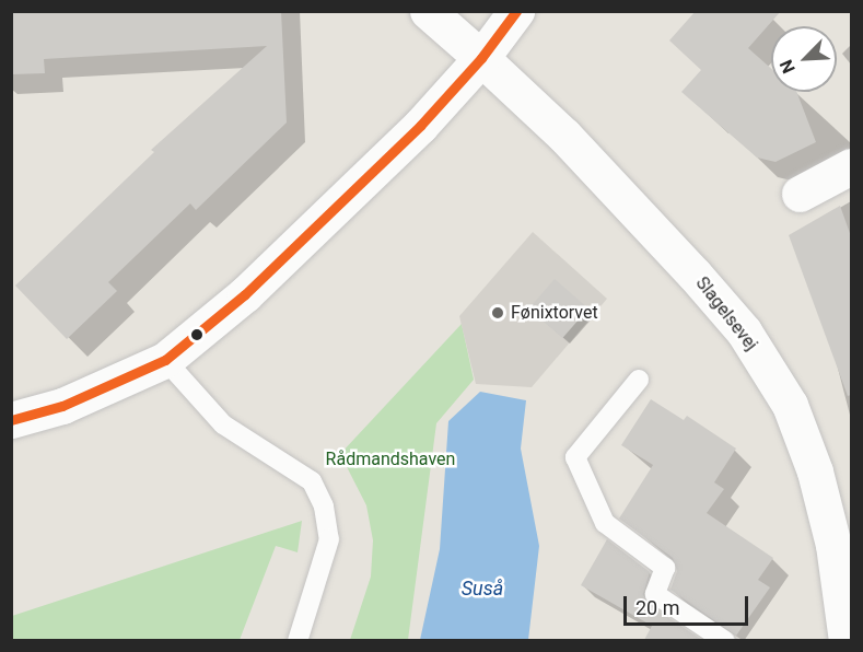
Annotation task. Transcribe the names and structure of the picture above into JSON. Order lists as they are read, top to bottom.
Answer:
{
  "streets": {
    "street": ["Slagelsevej"]
  },
  "water": ["Suså"],
  "parks": ["Rådmandshaven"],
  "places": ["Fønixtorvet"],
  "scale_bar": "20 m",
  "north": "bottom left"
}
